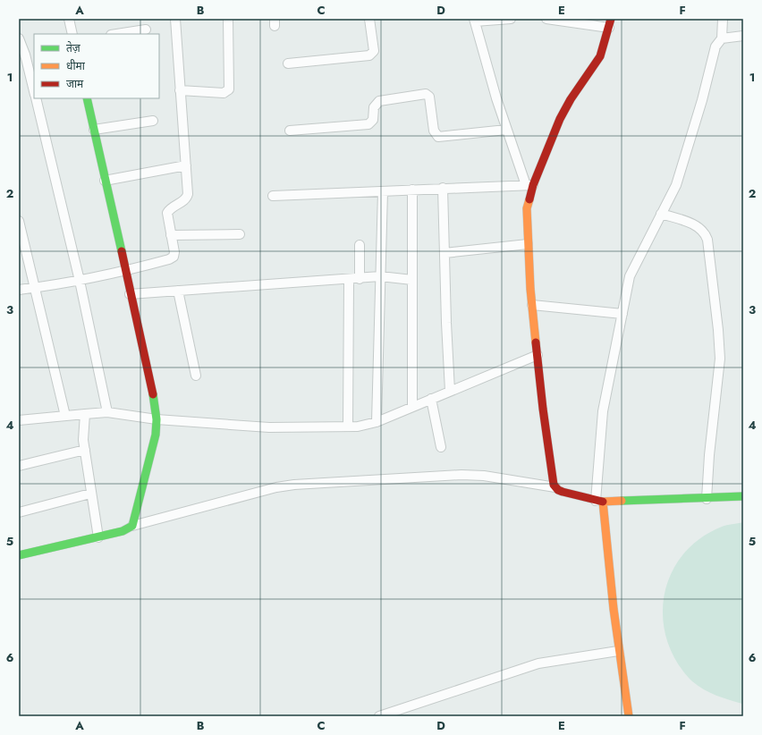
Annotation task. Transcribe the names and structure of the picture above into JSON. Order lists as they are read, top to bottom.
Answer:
{
  "legend": ["तेज़", "धीमा", "जाम"],
  "grid": {
    "columns": [
      "A",
      "B",
      "C",
      "D",
      "E",
      "F"
    ],
    "rows": [
      "1",
      "2",
      "3",
      "4",
      "5",
      "6"
    ]
  }
}
